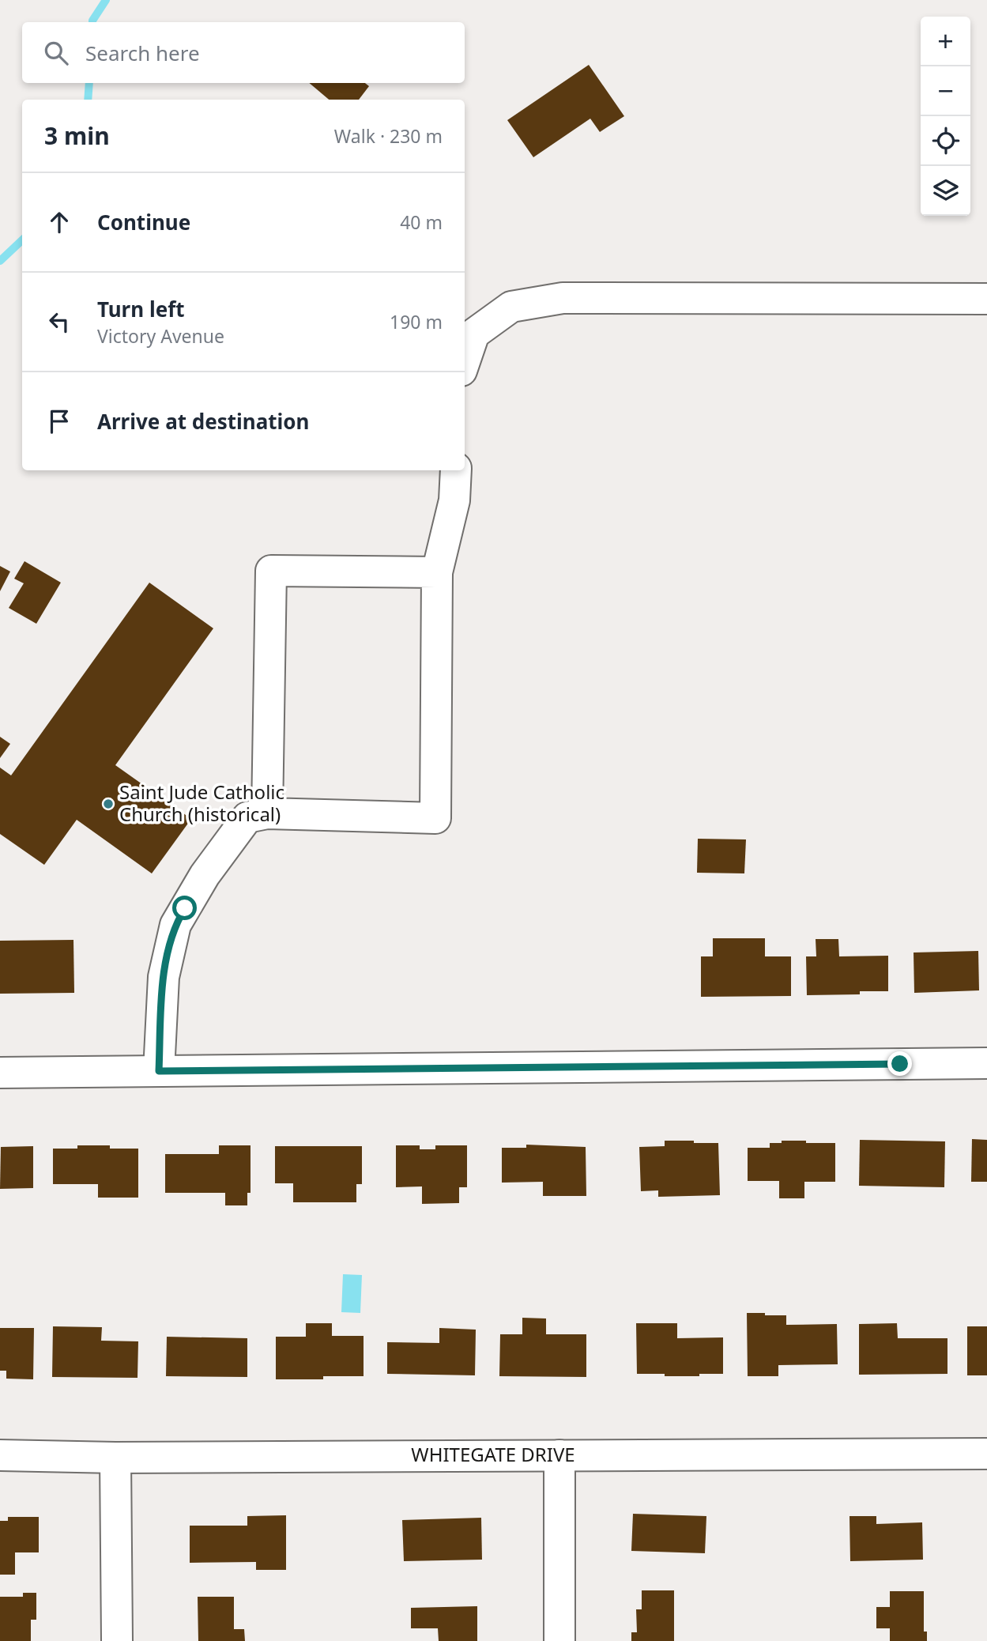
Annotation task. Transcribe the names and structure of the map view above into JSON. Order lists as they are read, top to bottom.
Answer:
{
  "streets": {
    "street": ["WHITEGATE DRIVE"]
  },
  "places": ["Saint Jude Catholic Church (historical)"],
  "page": {
    "map_buttons": ["+", "−"],
    "search": "Search here",
    "heading": ["3 min", "Walk · 230 m"],
    "list": [
      ["Continue", "40 m"],
      ["Turn left", "Victory Avenue", "190 m"],
      "Arrive at destination"
    ]
  }
}
